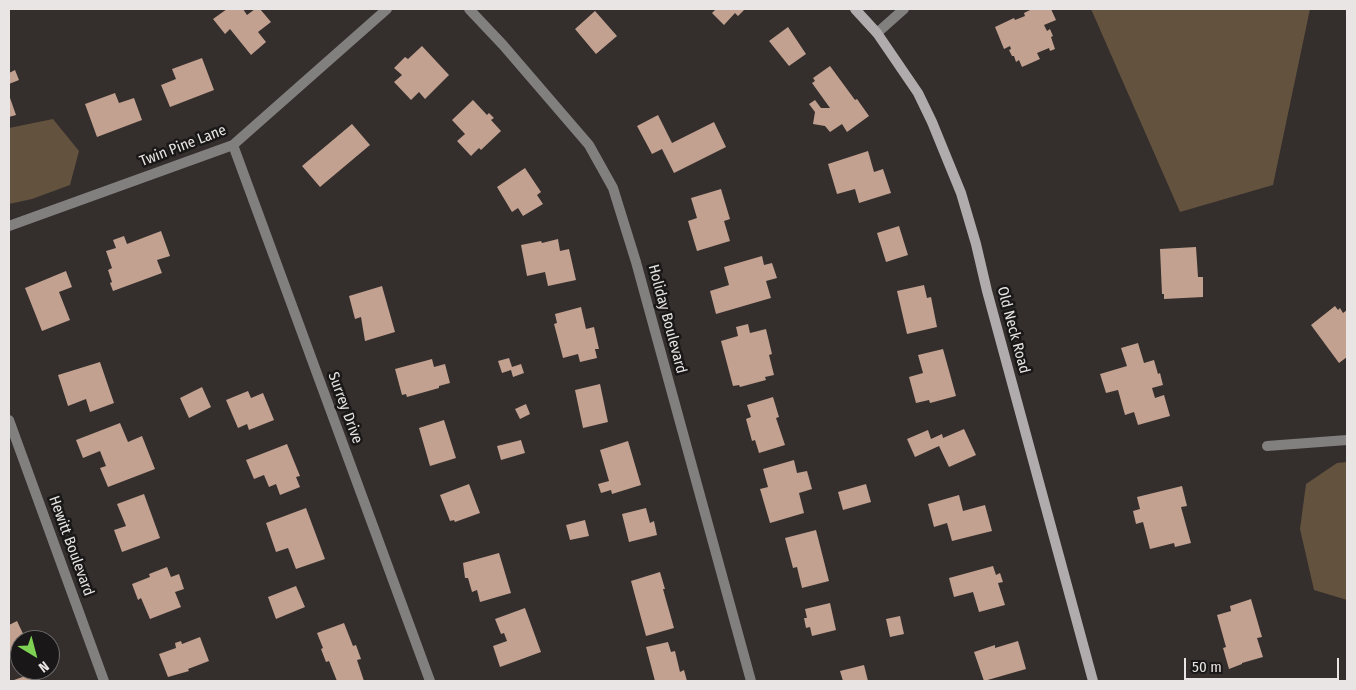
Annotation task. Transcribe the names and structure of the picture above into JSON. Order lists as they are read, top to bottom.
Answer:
{
  "streets": {
    "street": [
      "Twin Pine Lane",
      "Holiday Boulevard",
      "Old Neck Road",
      "Surrey Drive",
      "Hewitt Boulevard"
    ]
  },
  "crossings": [
    ["Twin Pine Lane", "Surrey Drive"]
  ],
  "scale_bar": "50 m",
  "north": "bottom right"
}
